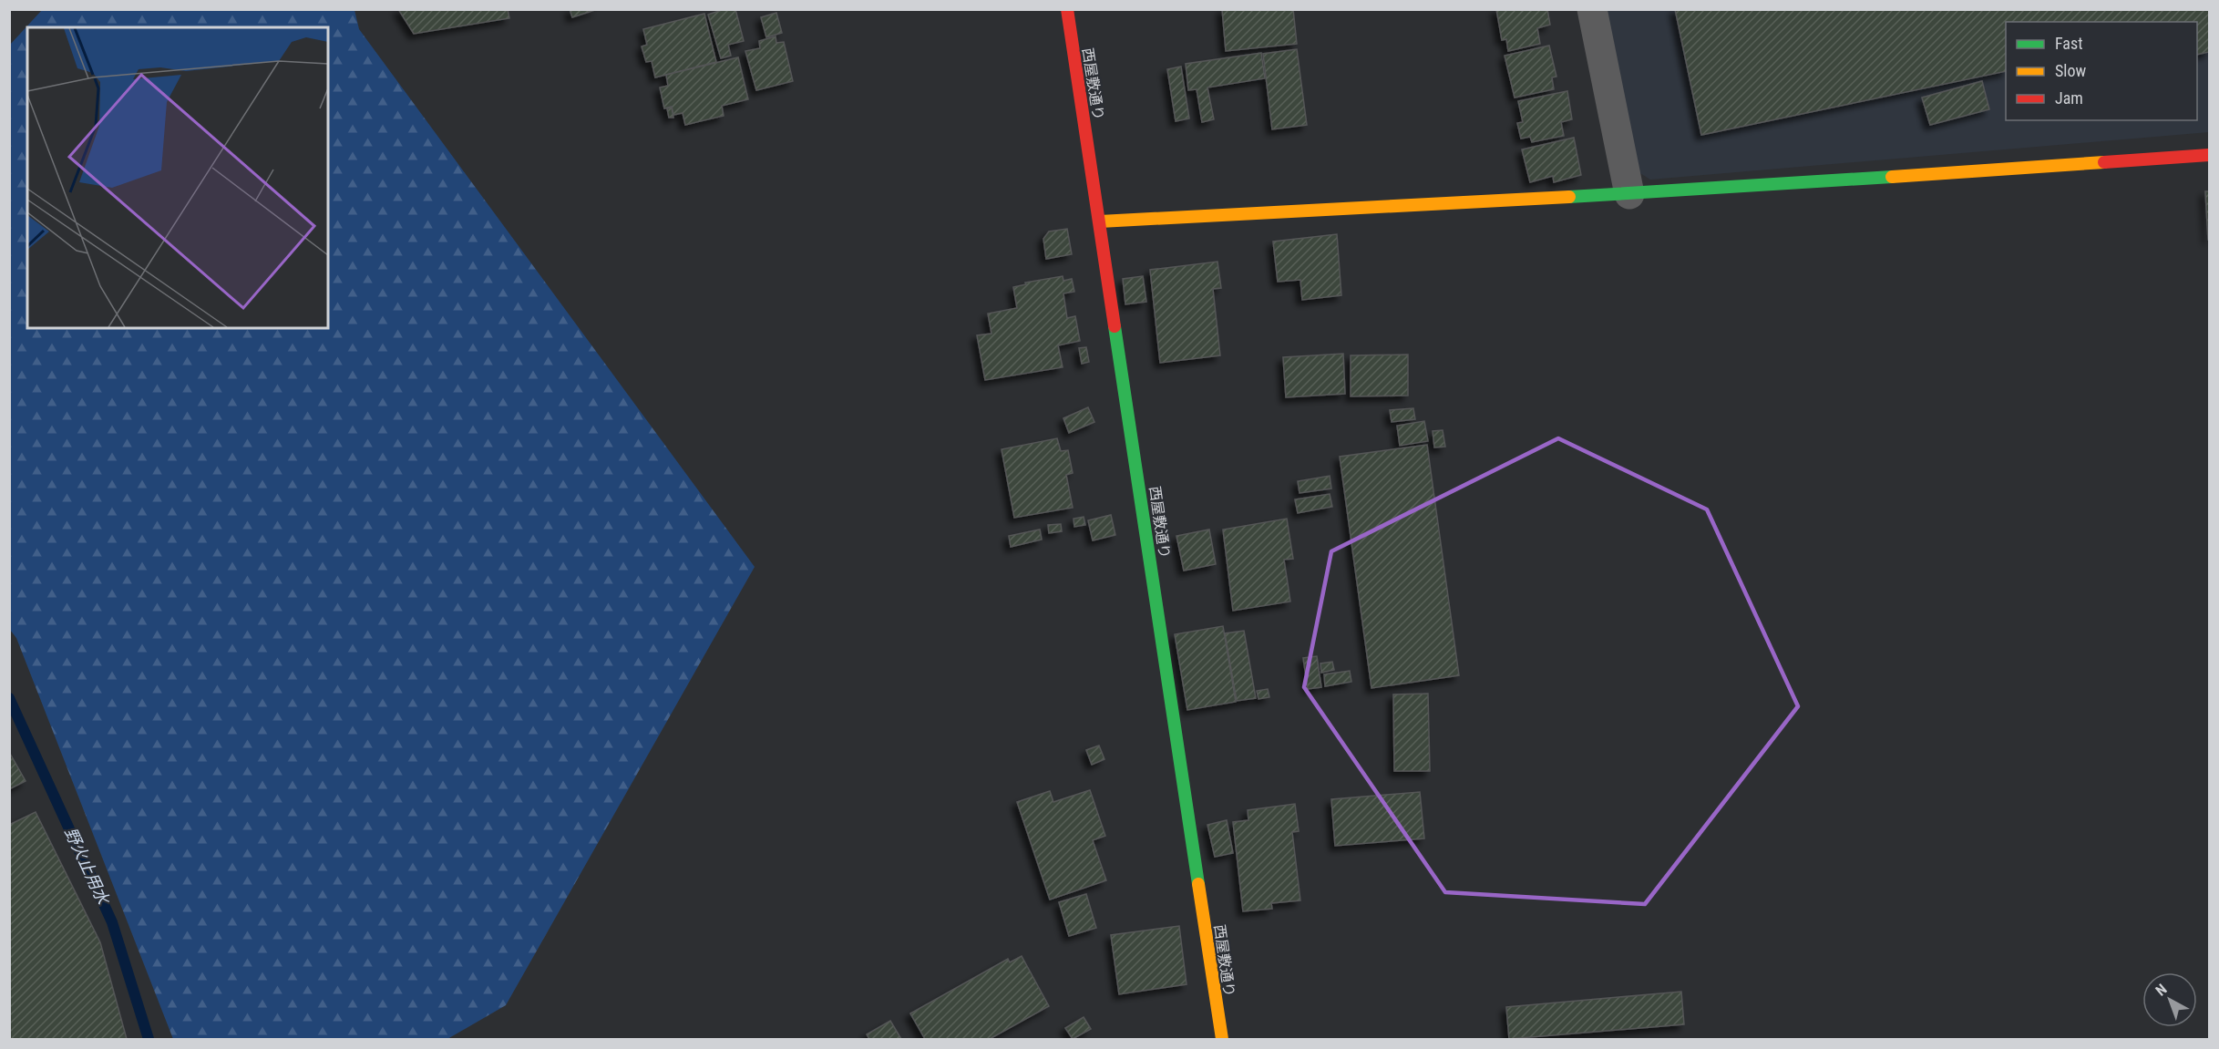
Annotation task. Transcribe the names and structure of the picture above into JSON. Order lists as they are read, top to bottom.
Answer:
{
  "streets": {
    "street": ["西屋敷通り"]
  },
  "water": ["野火止用水"],
  "legend": ["Fast", "Slow", "Jam"],
  "north": "top left"
}
